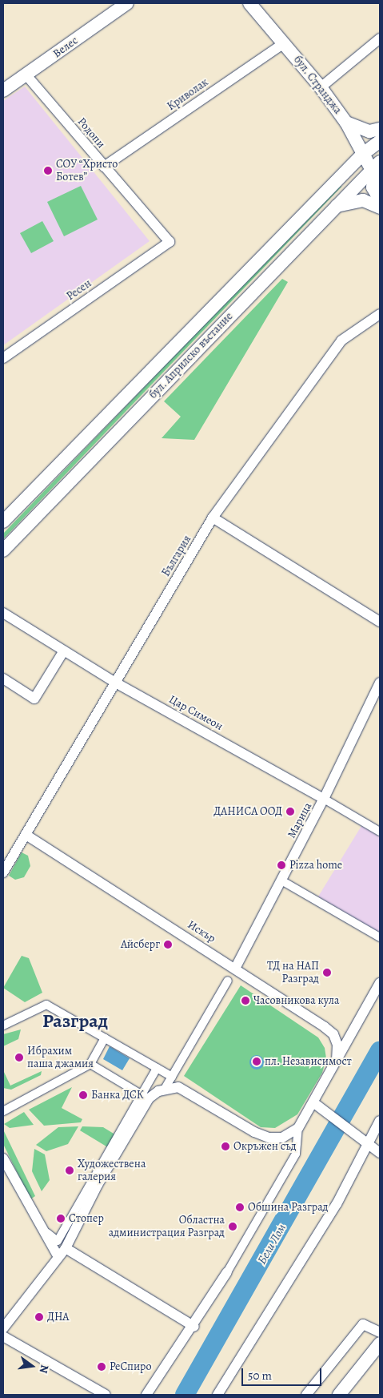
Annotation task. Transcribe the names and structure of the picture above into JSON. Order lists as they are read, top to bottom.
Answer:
{
  "streets": {
    "street": [
      "Велес",
      "бул. Странджа",
      "Криволак",
      "Родопи",
      "Ресен",
      "бул. Априлско въстание",
      "България",
      "Цар Симеон",
      "Марица",
      "Искър"
    ]
  },
  "crossings": [
    ["Велес", "Родопи"],
    ["бул. Странджа", "Криволак"],
    ["бул. Странджа", "бул. Априлско въстание"],
    ["Криволак", "Родопи"],
    ["Родопи", "Ресен"],
    ["България", "Цар Симеон"],
    ["България", "Искър"],
    ["Цар Симеон", "Марица"],
    ["Марица", "Искър"]
  ],
  "districts": ["Разград"],
  "water": ["Бели Лом"],
  "places": [
    "СОУ “Христо Ботев”",
    "ДАНИСА ООД",
    "Pizza home",
    "Айсберг",
    "ТД на НАП Разград",
    "Часовникова кула",
    "Ибрахим паша джамия",
    "пл. Независимост",
    "Банка ДСК",
    "Окръжен съд",
    "Художествена галерия",
    "Обшина Разград",
    "Стопер",
    "Областна администрация Разград",
    "ДНА",
    "РеСпиро"
  ],
  "scale_bar": "50 m",
  "north": "right"
}
